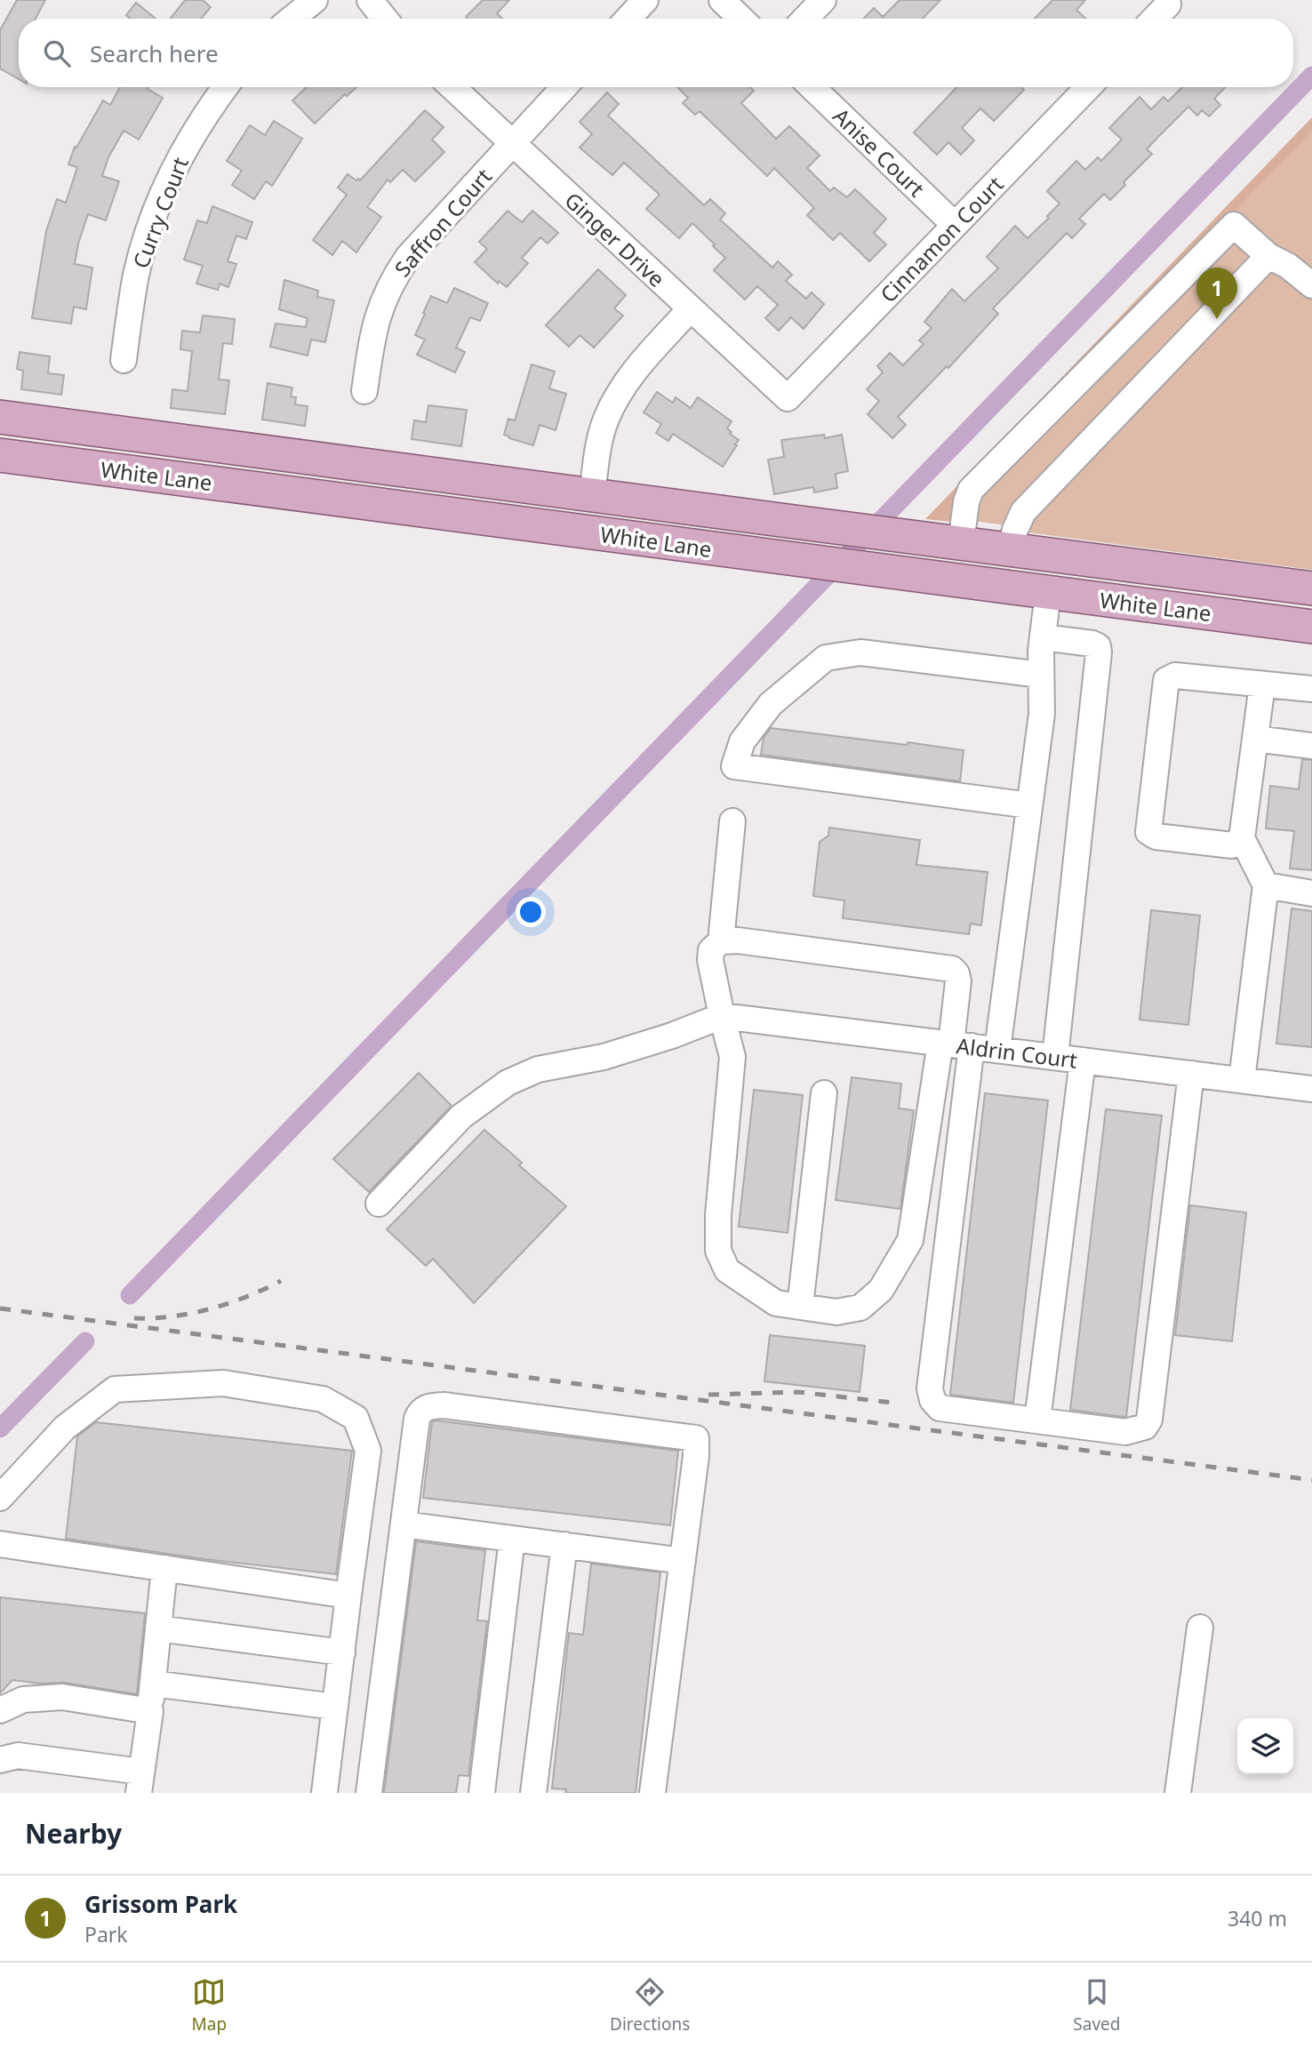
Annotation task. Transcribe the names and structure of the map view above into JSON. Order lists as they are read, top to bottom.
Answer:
{
  "streets": {
    "main road": ["White Lane"],
    "street": [
      "Anise Court",
      "Curry Court",
      "Saffron Court",
      "Ginger Drive",
      "Cinnamon Court",
      "Aldrin Court"
    ]
  },
  "crossings": [
    ["Anise Court", "Cinnamon Court"],
    ["Saffron Court", "Ginger Drive"],
    ["Ginger Drive", "Cinnamon Court"]
  ],
  "page": {
    "search": "Search here",
    "pins": "1",
    "heading": "Nearby",
    "list": [
      {
        "mark": "1",
        "name": "Grissom Park",
        "note": "Park",
        "value": "340 m"
      }
    ],
    "nav": ["Map", "Directions", "Saved"]
  }
}
